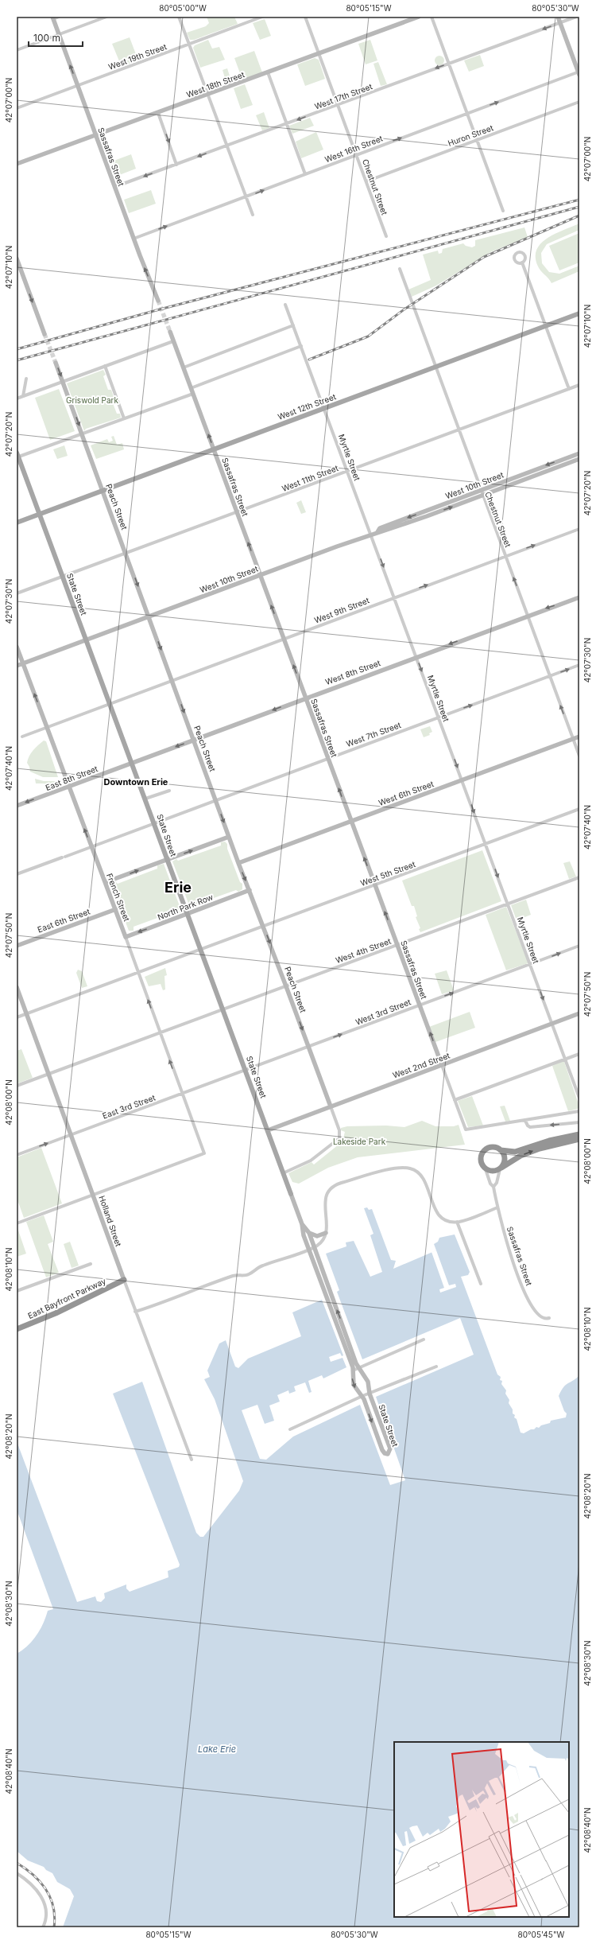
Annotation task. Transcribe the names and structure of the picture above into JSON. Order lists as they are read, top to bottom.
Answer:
{
  "streets": {
    "highway": ["East Bayfront Parkway"],
    "main road": ["West 12th Street", "State Street"],
    "street": [
      "West 19th Street",
      "West 18th Street",
      "West 17th Street",
      "Huron Street",
      "West 16th Street",
      "Sassafras Street",
      "Chestnut Street",
      "Myrtle Street",
      "West 11th Street",
      "West 10th Street",
      "Peach Street",
      "West 9th Street",
      "West 8th Street",
      "West 7th Street",
      "East 8th Street",
      "West 6th Street",
      "West 5th Street",
      "French Street",
      "North Park Row",
      "East 6th Street",
      "West 4th Street",
      "West 3rd Street",
      "West 2nd Street",
      "East 3rd Street",
      "Holland Street"
    ]
  },
  "crossings": [
    ["West 19th Street", "Sassafras Street"],
    ["West 18th Street", "Sassafras Street"],
    ["West 18th Street", "Chestnut Street"],
    ["West 17th Street", "Sassafras Street"],
    ["West 17th Street", "Chestnut Street"],
    ["Huron Street", "Chestnut Street"],
    ["West 16th Street", "Sassafras Street"],
    ["West 16th Street", "Chestnut Street"],
    ["Sassafras Street", "West 12th Street"],
    ["Sassafras Street", "West 11th Street"],
    ["Sassafras Street", "West 10th Street"],
    ["Sassafras Street", "West 9th Street"],
    ["Sassafras Street", "West 8th Street"],
    ["Sassafras Street", "West 7th Street"],
    ["Sassafras Street", "West 6th Street"],
    ["Sassafras Street", "West 5th Street"],
    ["Sassafras Street", "West 4th Street"],
    ["Sassafras Street", "West 3rd Street"],
    ["Sassafras Street", "West 2nd Street"],
    ["Chestnut Street", "West 12th Street"],
    ["Chestnut Street", "West 11th Street"],
    ["Chestnut Street", "West 10th Street"],
    ["Chestnut Street", "West 9th Street"],
    ["Chestnut Street", "West 8th Street"],
    ["Chestnut Street", "West 7th Street"],
    ["Chestnut Street", "West 6th Street"],
    ["West 12th Street", "Myrtle Street"],
    ["West 12th Street", "Peach Street"],
    ["West 12th Street", "State Street"],
    ["Myrtle Street", "West 11th Street"],
    ["Myrtle Street", "West 10th Street"],
    ["Myrtle Street", "West 9th Street"],
    ["Myrtle Street", "West 8th Street"],
    ["Myrtle Street", "West 7th Street"],
    ["Myrtle Street", "West 6th Street"],
    ["Myrtle Street", "West 5th Street"],
    ["Myrtle Street", "West 4th Street"],
    ["Myrtle Street", "West 3rd Street"],
    ["Myrtle Street", "West 2nd Street"],
    ["West 11th Street", "Peach Street"],
    ["West 11th Street", "State Street"],
    ["West 10th Street", "Peach Street"],
    ["West 10th Street", "State Street"],
    ["West 10th Street", "French Street"],
    ["Peach Street", "State Street"],
    ["Peach Street", "West 9th Street"],
    ["Peach Street", "West 8th Street"],
    ["Peach Street", "West 7th Street"],
    ["Peach Street", "West 6th Street"],
    ["Peach Street", "West 5th Street"],
    ["Peach Street", "North Park Row"],
    ["Peach Street", "West 4th Street"],
    ["Peach Street", "West 3rd Street"],
    ["Peach Street", "West 2nd Street"],
    ["State Street", "West 9th Street"],
    ["State Street", "West 8th Street"],
    ["State Street", "West 7th Street"],
    ["State Street", "East 8th Street"],
    ["State Street", "West 5th Street"],
    ["State Street", "North Park Row"],
    ["State Street", "West 4th Street"],
    ["State Street", "West 3rd Street"],
    ["State Street", "West 2nd Street"],
    ["State Street", "East 3rd Street"],
    ["West 9th Street", "French Street"],
    ["West 8th Street", "East 8th Street"],
    ["West 7th Street", "French Street"],
    ["East 8th Street", "French Street"],
    ["West 5th Street", "French Street"],
    ["West 5th Street", "Holland Street"],
    ["French Street", "North Park Row"],
    ["French Street", "East 6th Street"],
    ["French Street", "West 4th Street"],
    ["French Street", "East 3rd Street"],
    ["French Street", "Holland Street"],
    ["West 4th Street", "Holland Street"],
    ["West 3rd Street", "East 3rd Street"],
    ["East 3rd Street", "Holland Street"],
    ["Holland Street", "East Bayfront Parkway"]
  ],
  "one_way": [
    "West 17th Street",
    "West 16th Street",
    "Sassafras Street",
    "Myrtle Street",
    "Peach Street",
    "West 8th Street",
    "East 8th Street",
    "French Street",
    "North Park Row",
    "West 3rd Street"
  ],
  "districts": ["Downtown Erie", "Erie"],
  "water": ["Lake Erie"],
  "parks": ["Griswold Park", "Lakeside Park"],
  "scale_bar": "100 m",
  "coordinates": [
    "80°05'00\"W",
    "80°05'15\"W",
    "80°05'30\"W",
    "42°07'00\"N",
    "42°07'10\"N",
    "42°07'20\"N",
    "42°07'30\"N",
    "42°07'40\"N",
    "42°07'50\"N",
    "42°08'00\"N",
    "42°08'10\"N",
    "42°08'20\"N",
    "42°08'30\"N",
    "42°08'40\"N",
    "80°05'45\"W"
  ]
}
